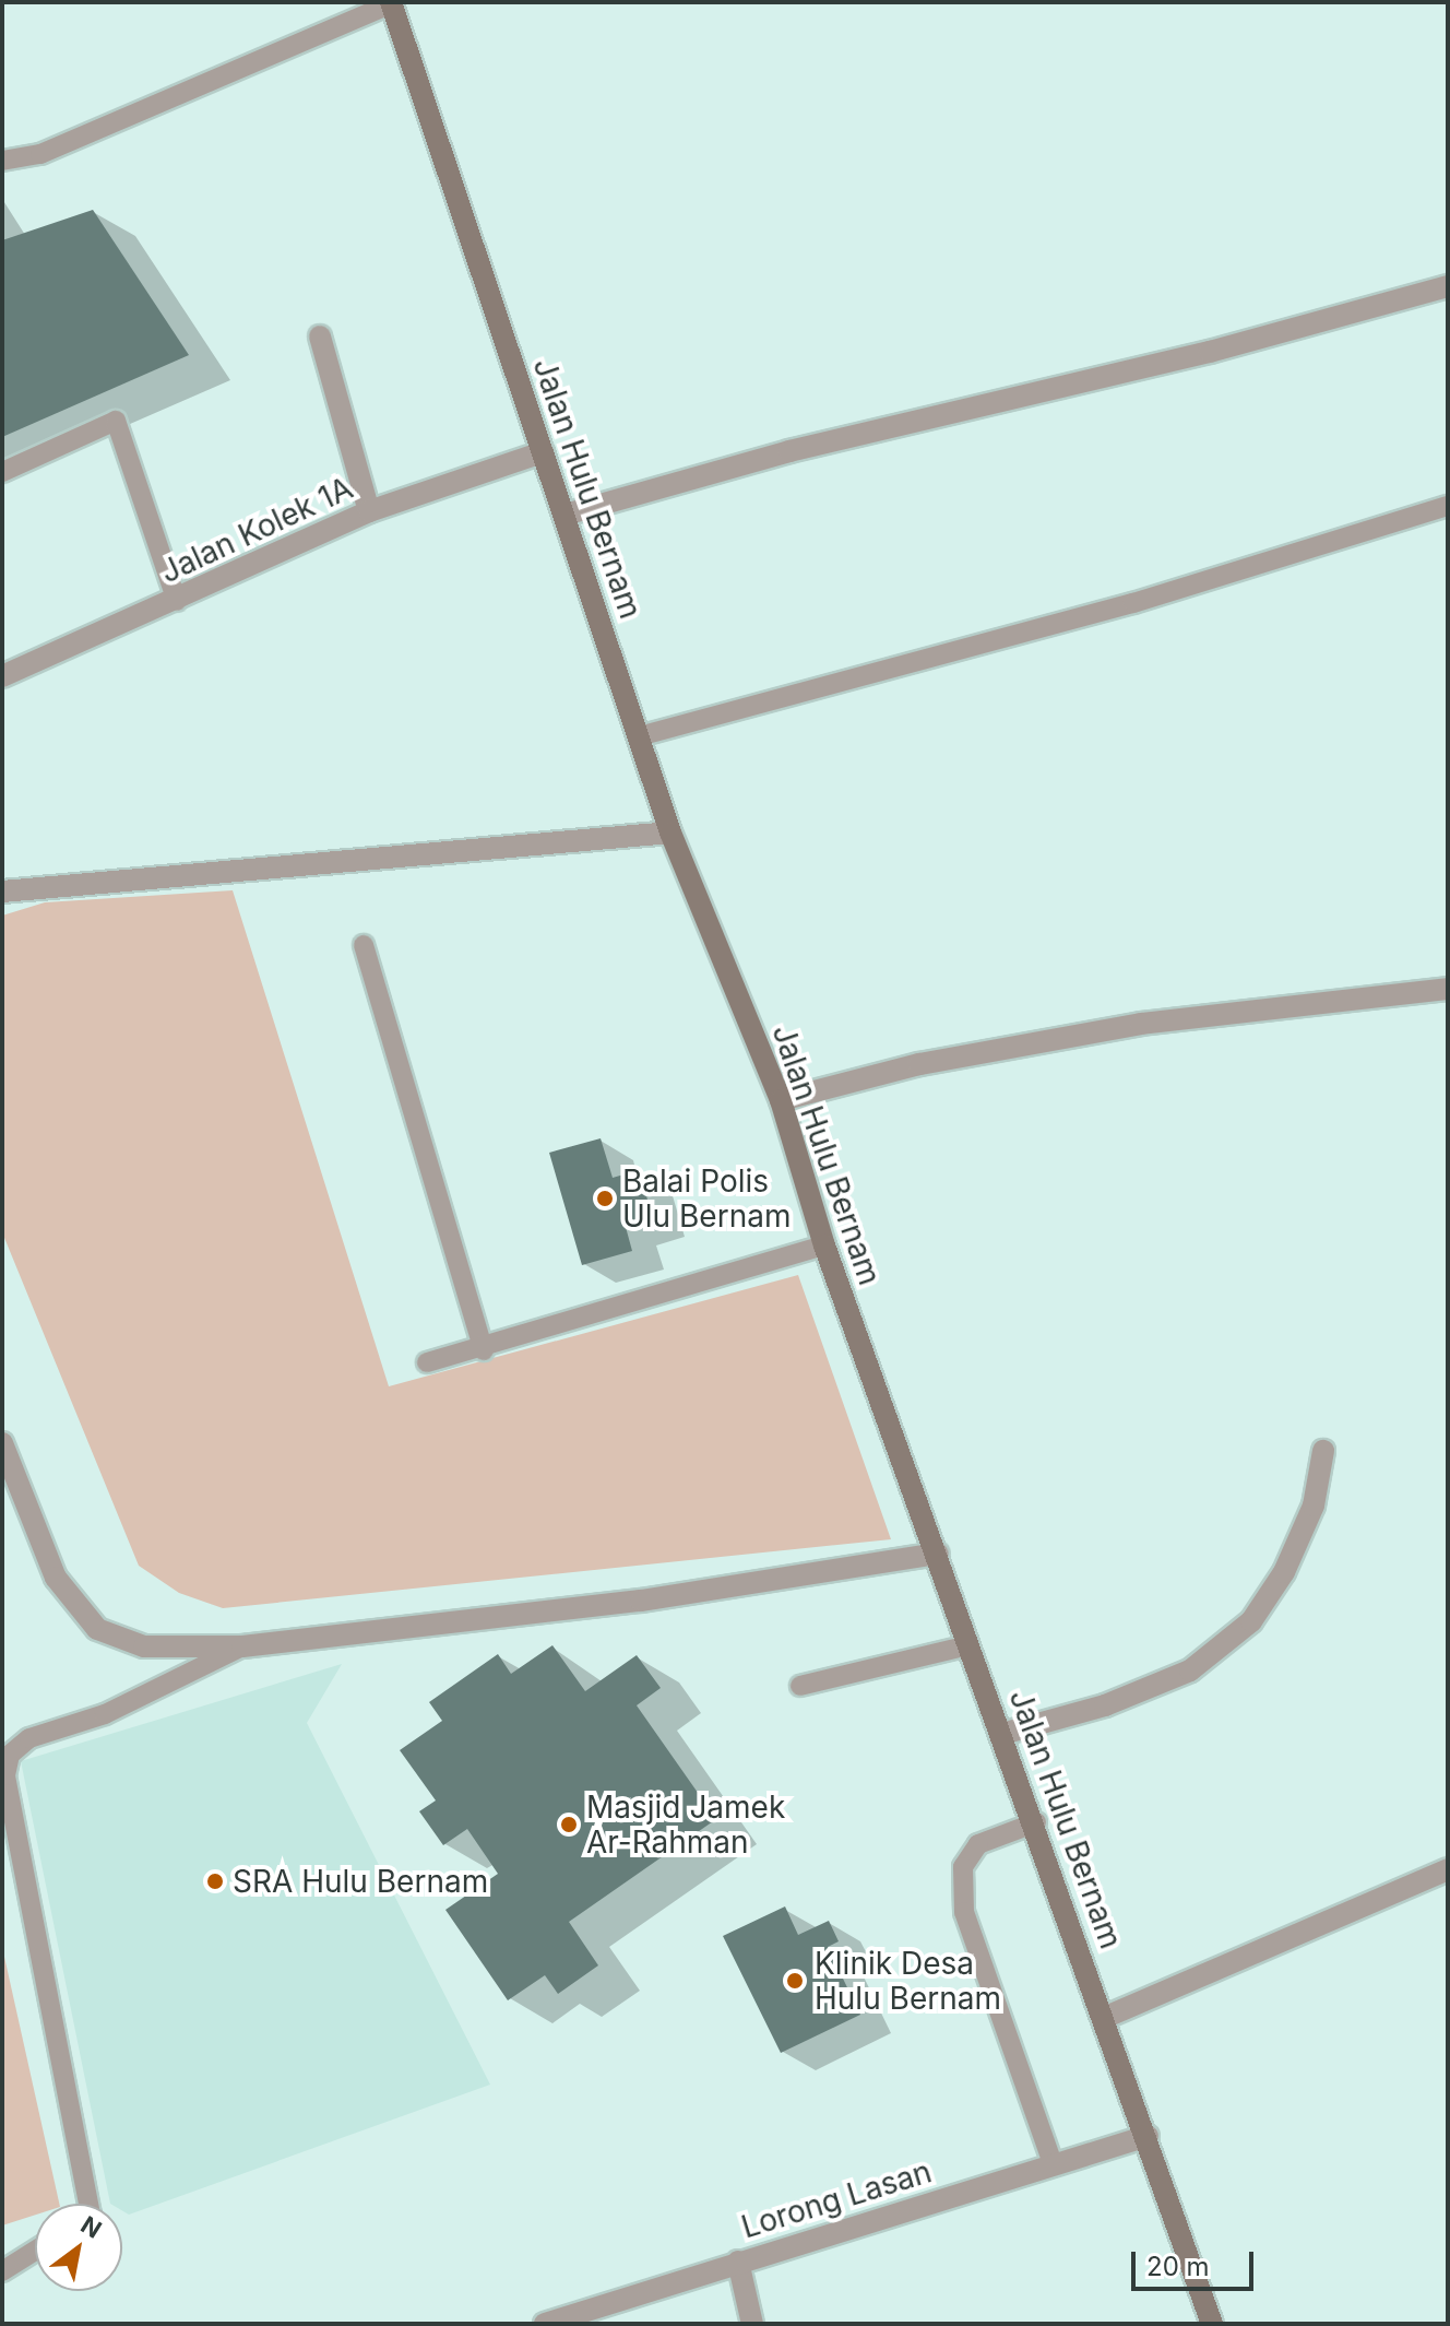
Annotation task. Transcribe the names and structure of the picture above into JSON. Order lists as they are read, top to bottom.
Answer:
{
  "streets": {
    "main road": ["Jalan Hulu Bernam"],
    "street": ["Jalan Kolek 1A", "Lorong Lasan"]
  },
  "crossings": [
    ["Jalan Hulu Bernam", "Jalan Kolek 1A"],
    ["Jalan Hulu Bernam", "Lorong Lasan"]
  ],
  "places": [
    "Balai Polis Ulu Bernam",
    "Masjid Jamek Ar-Rahman",
    "SRA Hulu Bernam",
    "Klinik Desa Hulu Bernam"
  ],
  "scale_bar": "20 m",
  "north": "top right"
}
